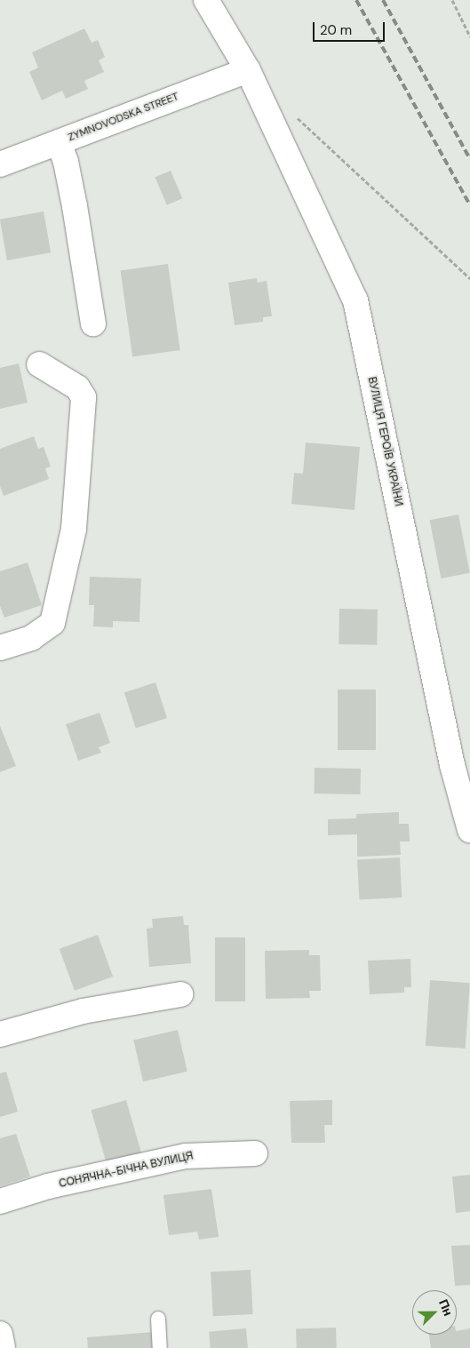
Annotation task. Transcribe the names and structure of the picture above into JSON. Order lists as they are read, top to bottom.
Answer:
{
  "streets": {
    "street": ["ZYMNOVODSKA STREET", "ВУЛИЦЯ ГЕРОЇВ УКРАЇНИ", "СОНЯЧНА-БІЧНА ВУЛИЦЯ"]
  },
  "crossings": [
    ["ZYMNOVODSKA STREET", "ВУЛИЦЯ ГЕРОЇВ УКРАЇНИ"]
  ],
  "scale_bar": "20 m",
  "north": "top right"
}
